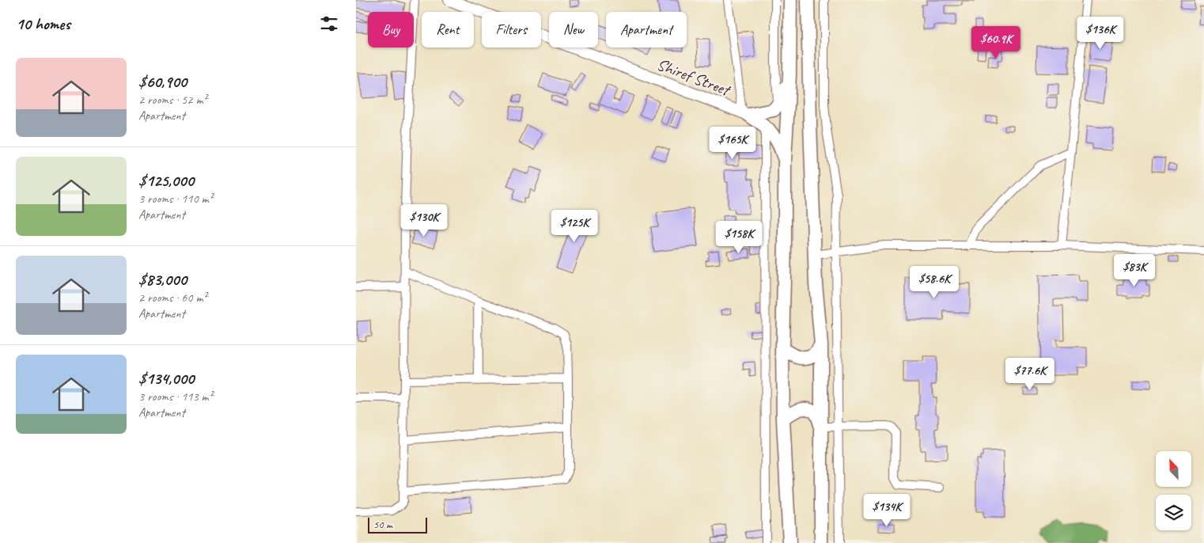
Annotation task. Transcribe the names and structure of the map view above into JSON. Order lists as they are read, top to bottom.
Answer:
{
  "streets": {
    "main road": ["Shiref Street"]
  },
  "scale_bar": "50 m",
  "north": "top left",
  "page": {
    "heading": "10 homes",
    "chip": [
      "Buy",
      "Rent",
      "Filters",
      "New",
      "Apartment"
    ],
    "price": [
      "$136K",
      "$60.9K",
      "$165K",
      "$130K",
      "$125K",
      "$158K",
      "$83K",
      "$58.6K",
      "$77.6K",
      "$134K"
    ],
    "list": [
      {
        "name": "$60,900",
        "note": "2 rooms · 52 m² · Apartment"
      },
      {
        "name": "$125,000",
        "note": "3 rooms · 110 m² · Apartment"
      },
      {
        "name": "$83,000",
        "note": "2 rooms · 60 m² · Apartment"
      },
      {
        "name": "$134,000",
        "note": "3 rooms · 113 m² · Apartment"
      }
    ],
    "scale": "50 m"
  }
}
